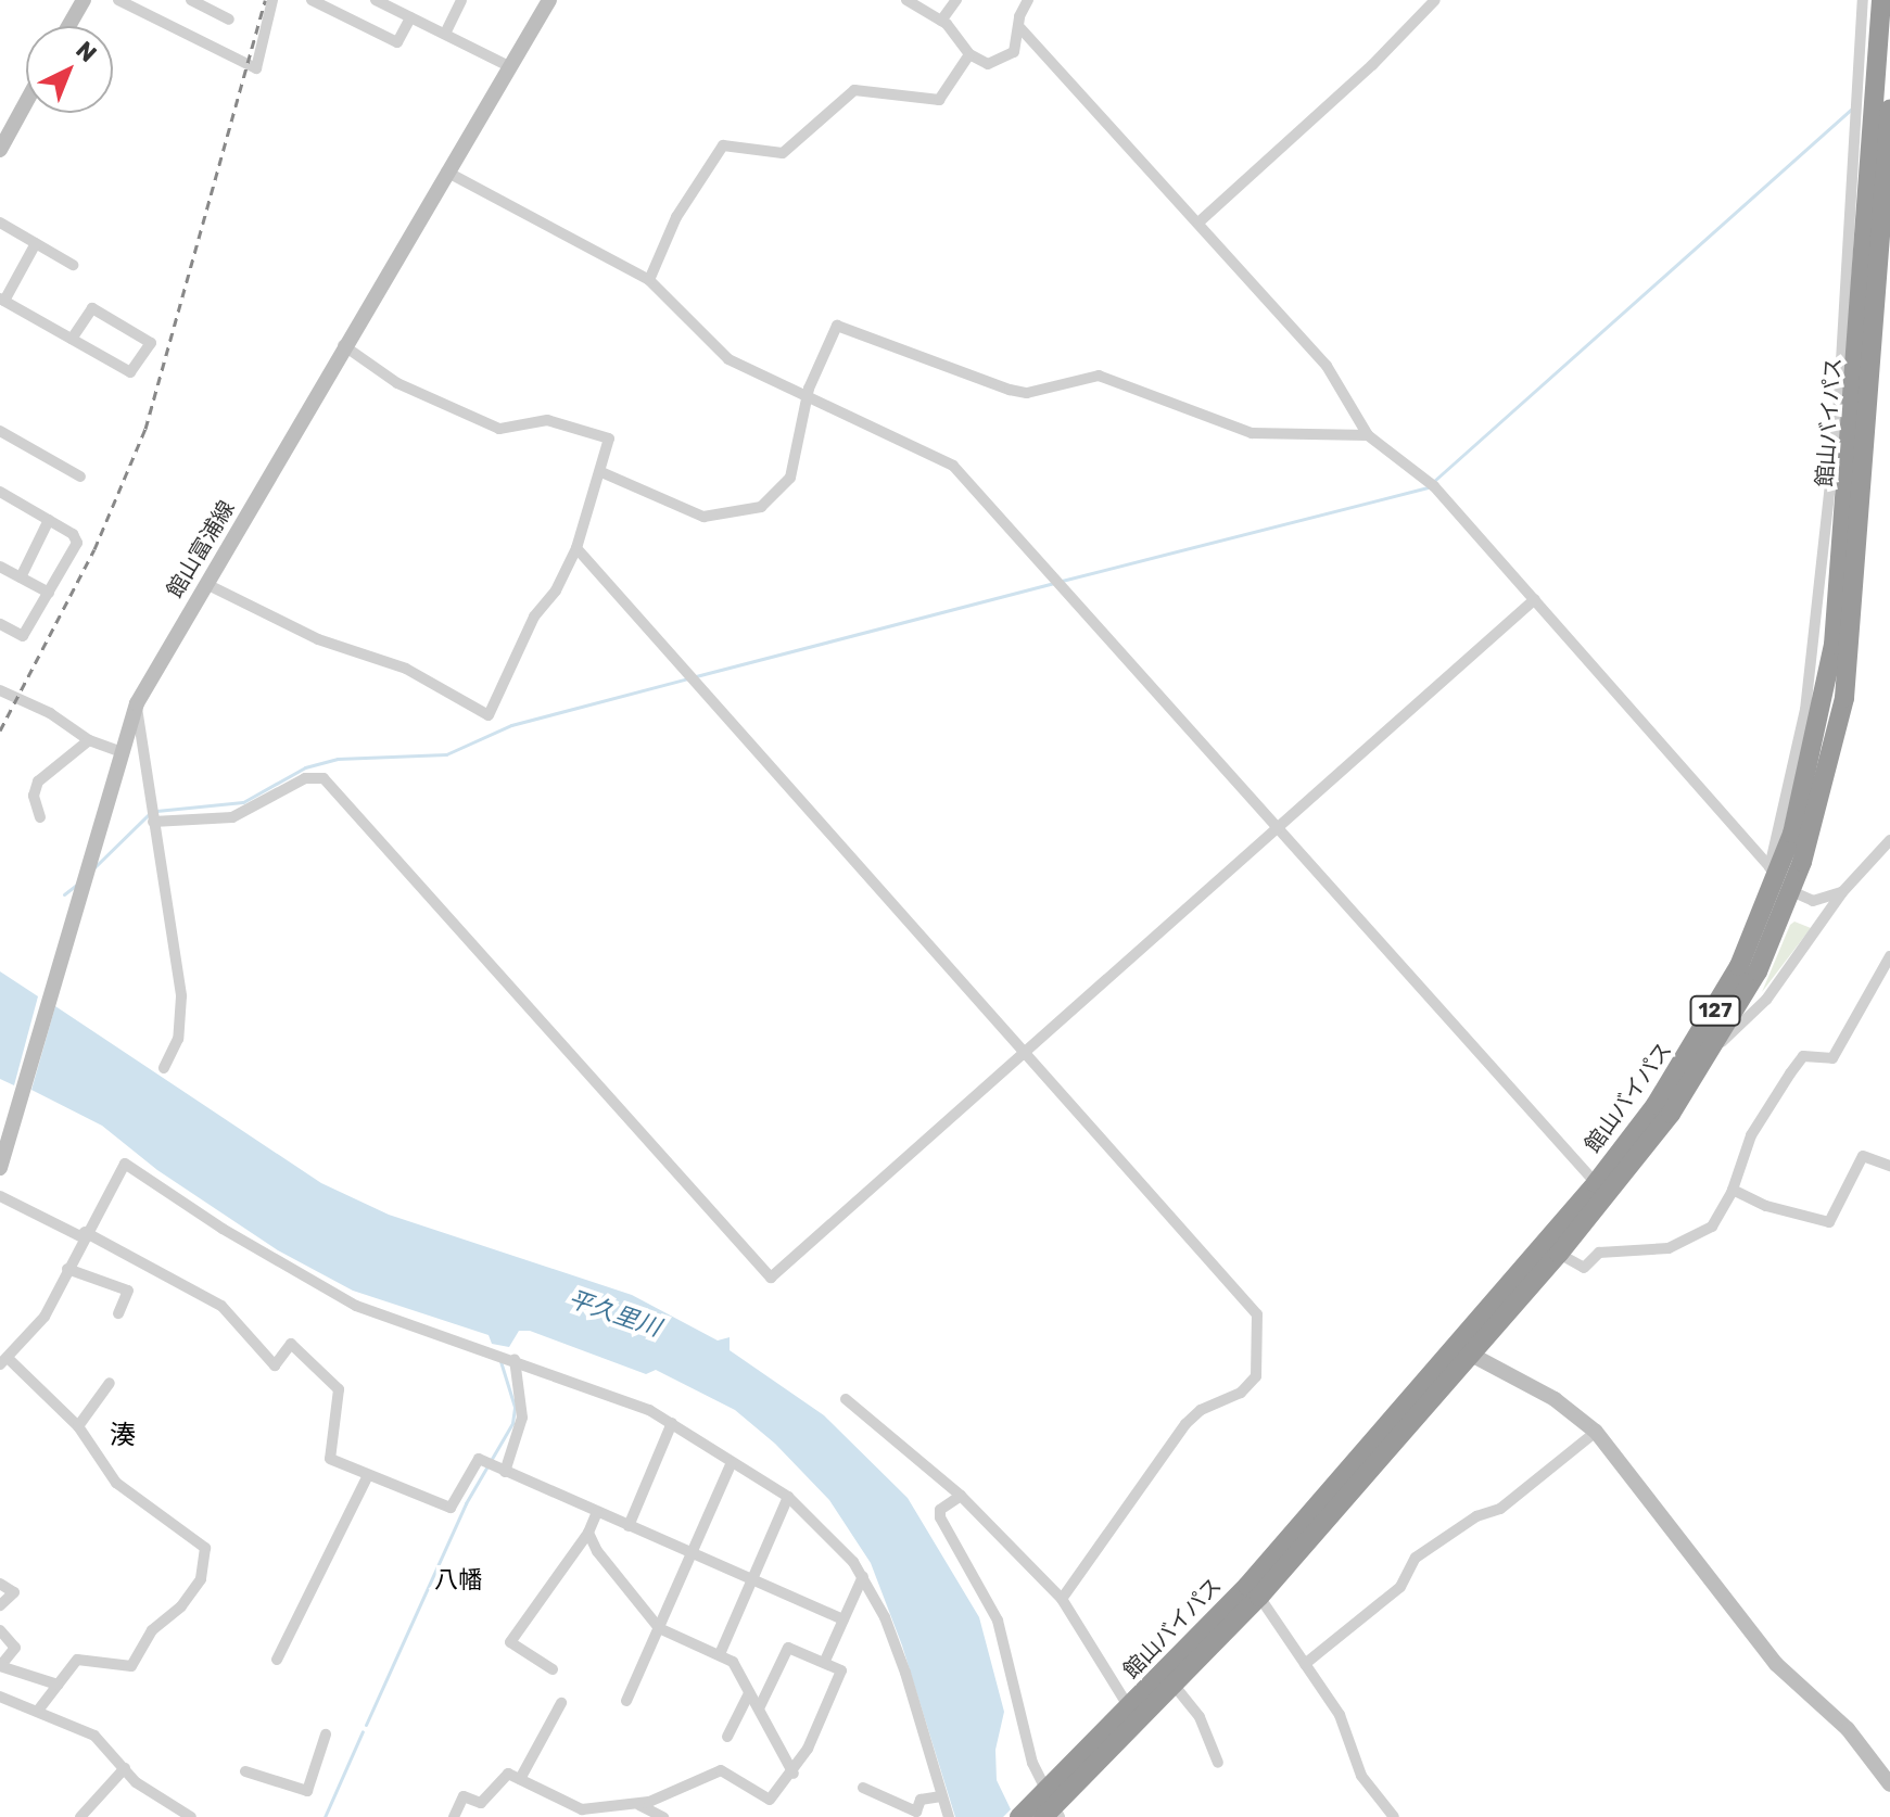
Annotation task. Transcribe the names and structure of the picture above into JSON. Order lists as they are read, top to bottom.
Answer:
{
  "streets": {
    "highway": ["館山バイパス", "127"],
    "main road": ["館山富浦線"]
  },
  "districts": ["湊", "八幡"],
  "water": ["平久里川"],
  "north": "top right"
}
